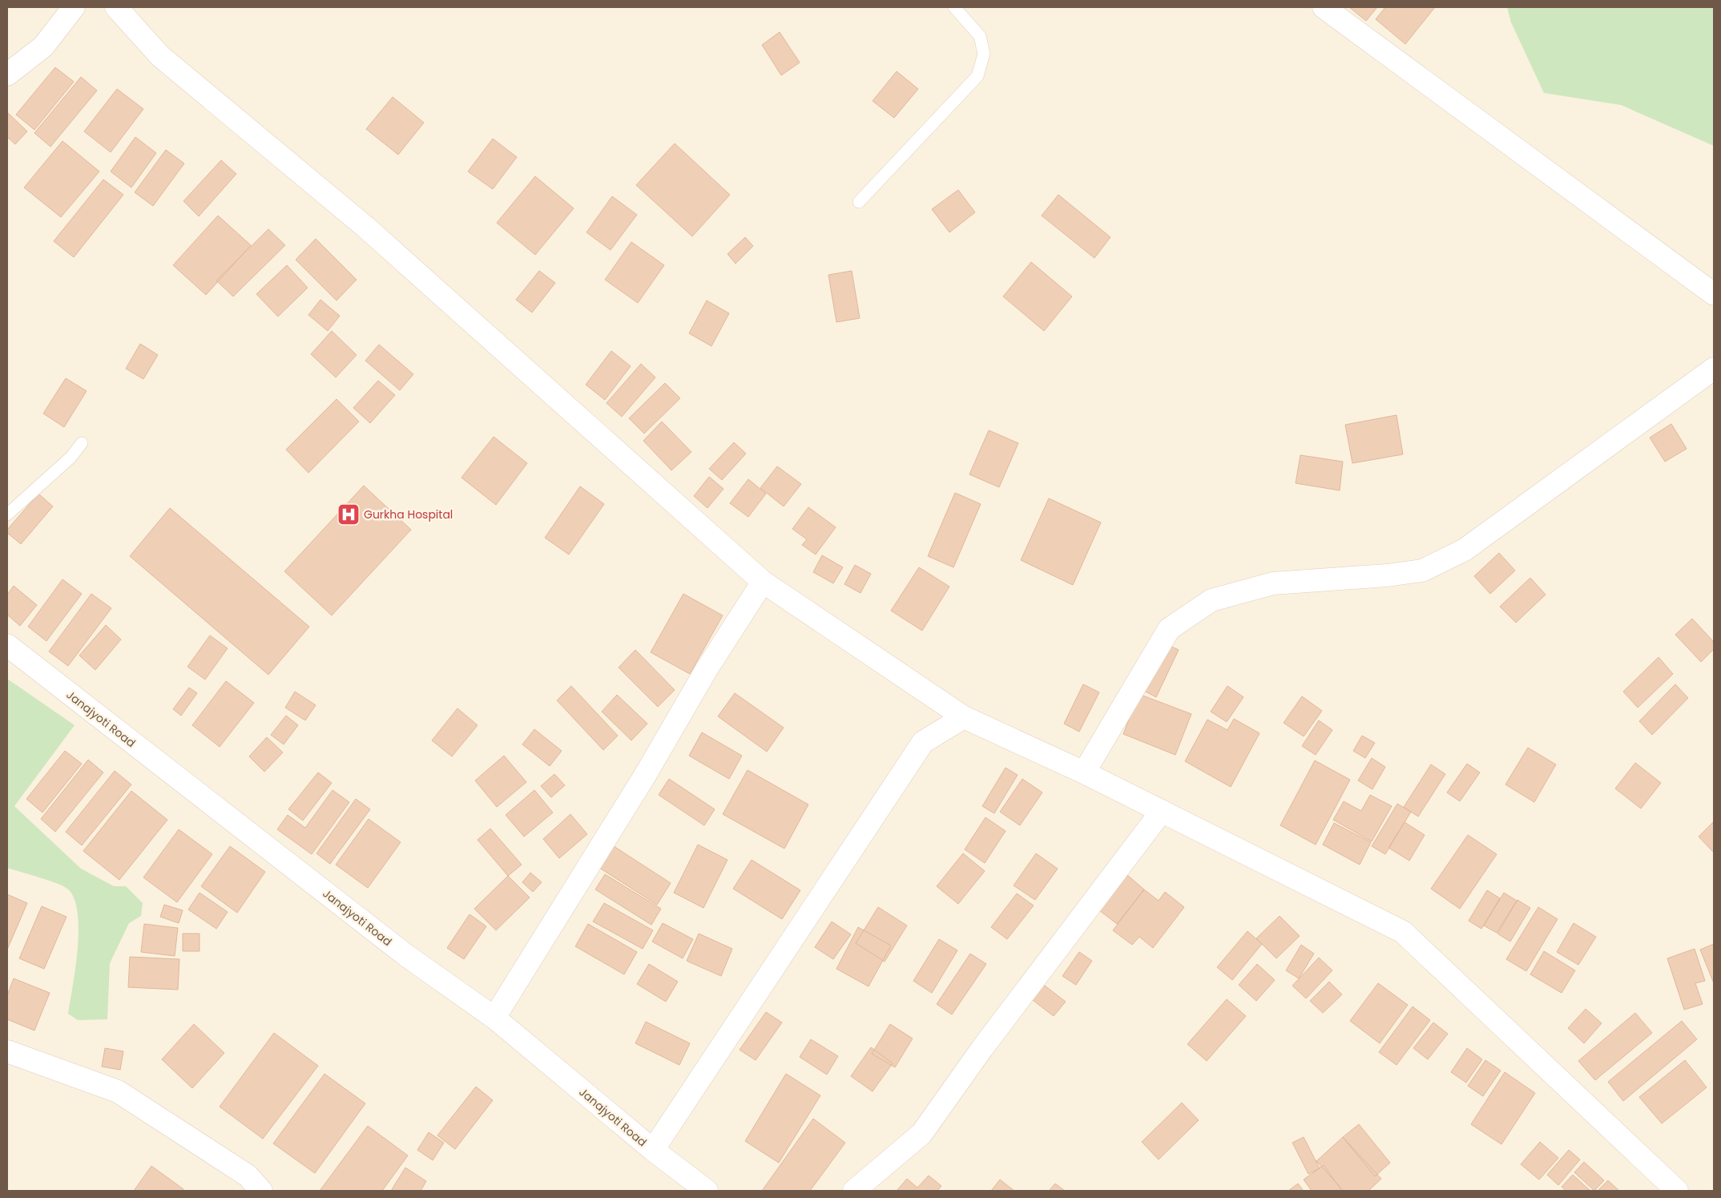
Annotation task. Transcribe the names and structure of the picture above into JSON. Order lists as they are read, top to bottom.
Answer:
{
  "streets": {
    "street": ["Janajyoti Road"]
  },
  "places": {
    "hospital": ["Gurkha Hospital"]
  }
}
